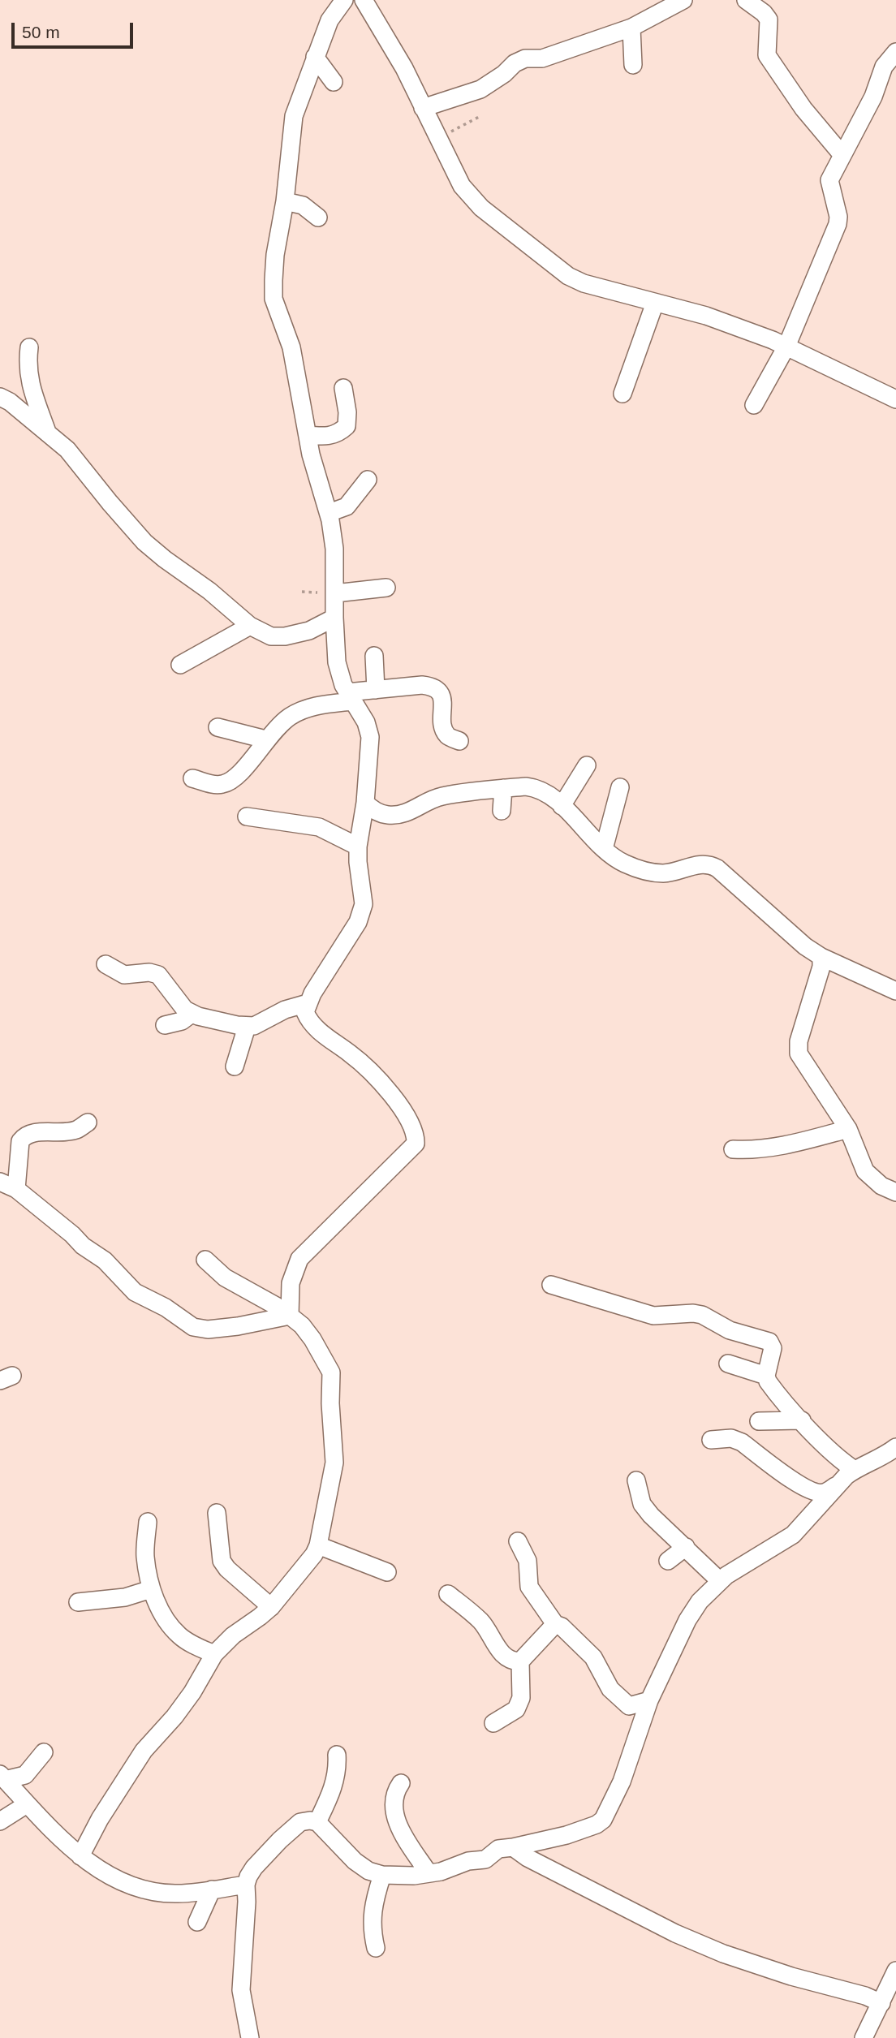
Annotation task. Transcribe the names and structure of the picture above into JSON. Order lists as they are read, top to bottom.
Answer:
{
  "scale_bar": "50 m"
}
